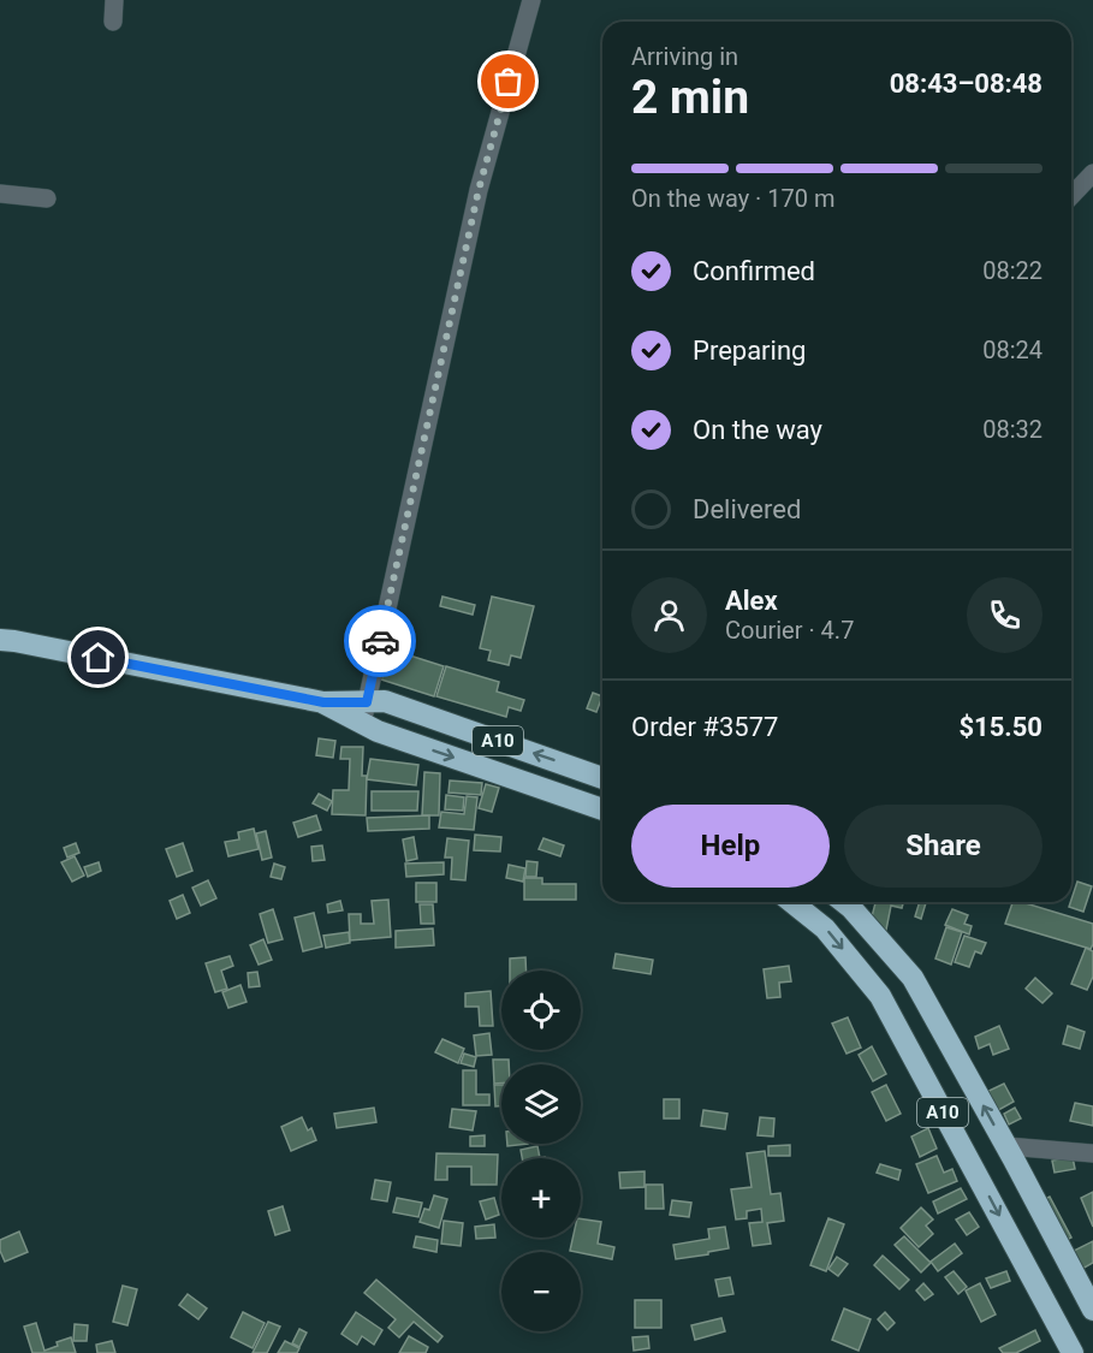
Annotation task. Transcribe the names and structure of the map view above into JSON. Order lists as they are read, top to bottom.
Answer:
{
  "streets": {
    "highway": ["A10"]
  },
  "page": {
    "heading": ["2 min", "Arriving in", "08:43–08:48"],
    "panel": [
      "Alex",
      "Courier · 4.7",
      "Order #3577",
      "$15.50"
    ],
    "bar": "On the way · 170 m",
    "list": [
      ["Confirmed", "08:22"],
      ["Preparing", "08:24"],
      ["On the way", "08:32"],
      "Delivered"
    ],
    "buttons": ["Help", "Share"],
    "map_buttons": ["+", "−"]
  }
}
